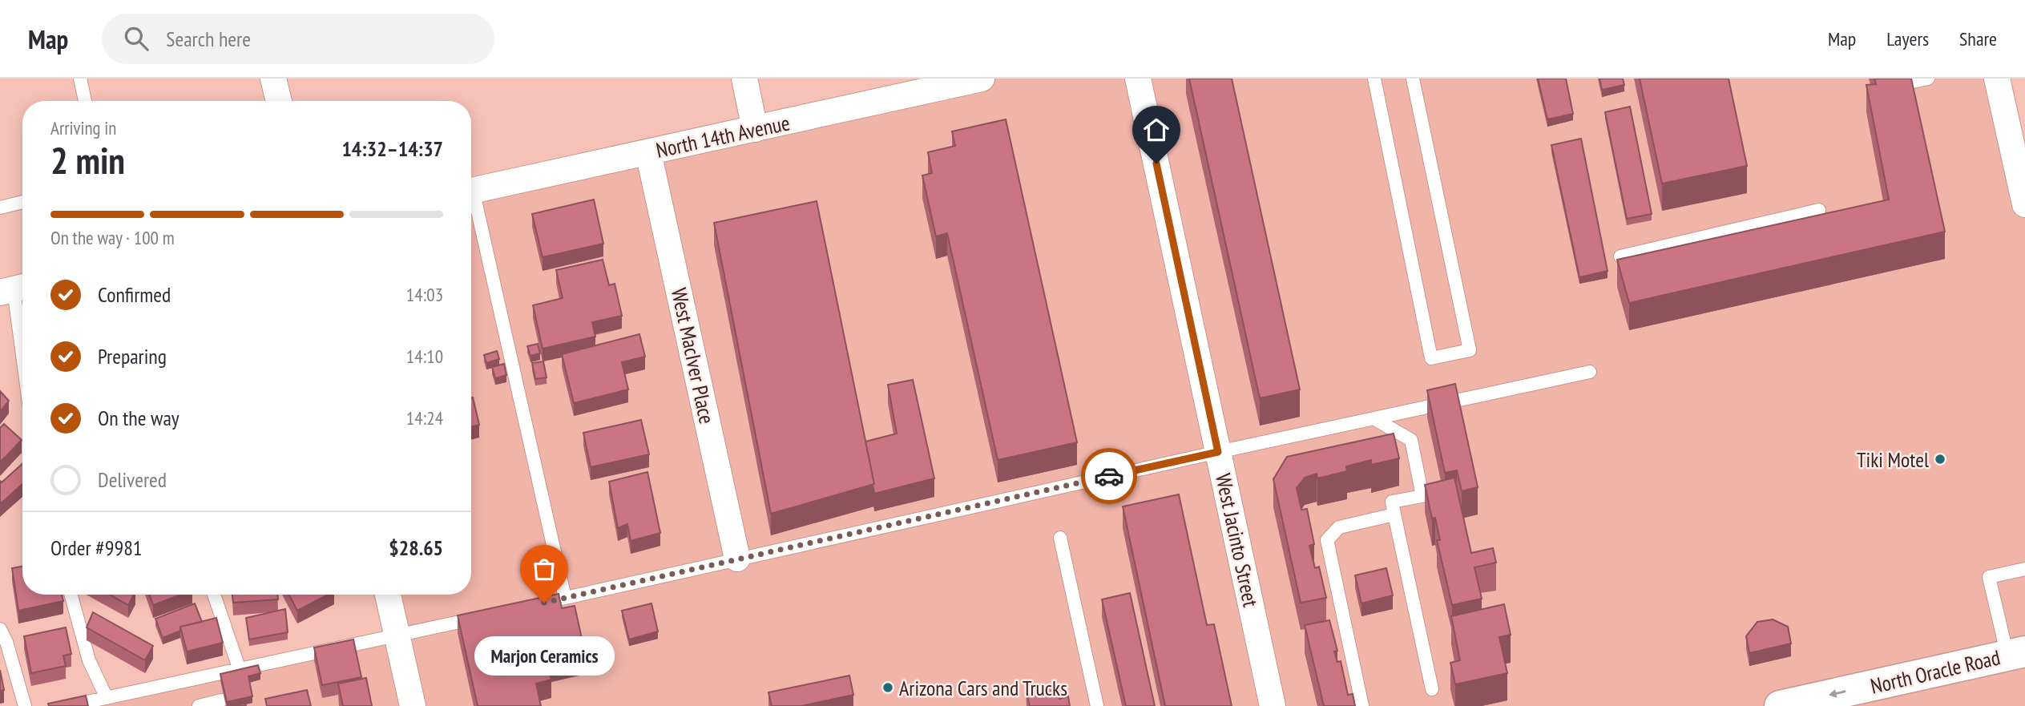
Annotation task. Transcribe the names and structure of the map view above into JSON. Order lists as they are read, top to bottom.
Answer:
{
  "streets": {
    "main road": ["North Oracle Road"],
    "street": ["North 14th Avenue", "West MacIver Place", "West Jacinto Street"]
  },
  "crossings": [
    ["North 14th Avenue", "West MacIver Place"]
  ],
  "one_way": ["North Oracle Road"],
  "places": ["Tiki Motel", "Marjon Ceramics", "Arizona Cars and Trucks"],
  "page": {
    "header": "Map",
    "search": "Search here",
    "nav": ["Map", "Layers", "Share"],
    "heading": ["2 min", "Arriving in", "14:32–14:37"],
    "panel": ["Order #9981", "$28.65"],
    "bar": "On the way · 100 m",
    "list": [
      ["Confirmed", "14:03"],
      ["Preparing", "14:10"],
      ["On the way", "14:24"],
      "Delivered"
    ],
    "bubble": "Marjon Ceramics"
  }
}
